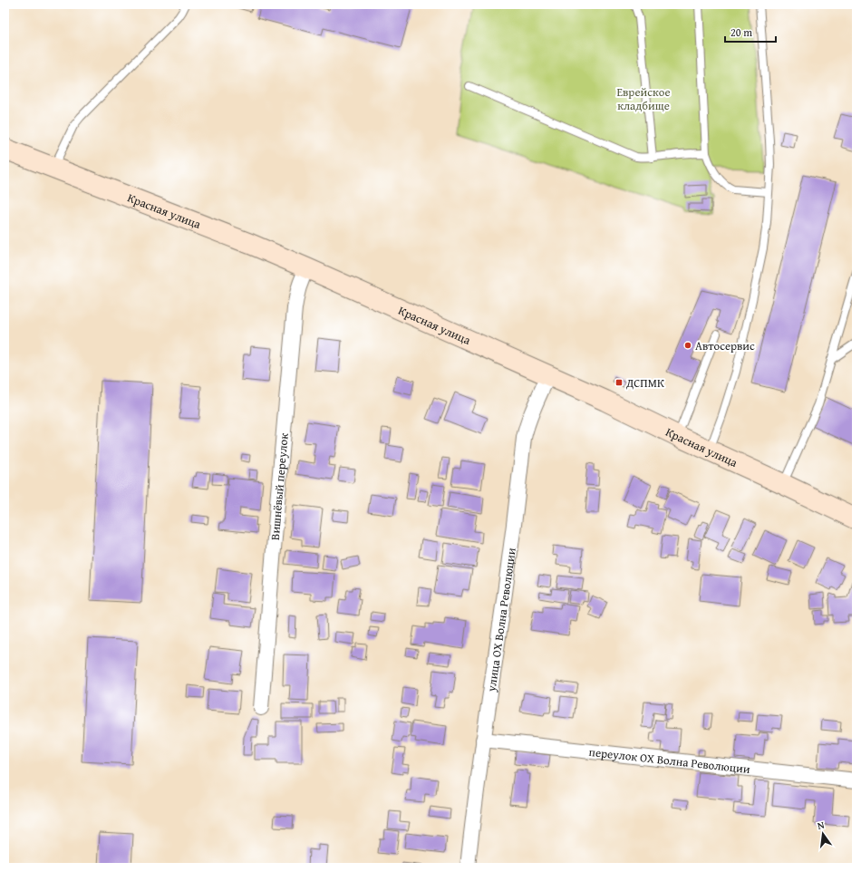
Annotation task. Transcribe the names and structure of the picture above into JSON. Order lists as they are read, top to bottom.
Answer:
{
  "streets": {
    "street": [
      "Красная улица",
      "Вишнёвый переулок",
      "улица ОХ Волна Революции",
      "переулок ОХ Волна Революции"
    ]
  },
  "crossings": [
    ["Красная улица", "Вишнёвый переулок"],
    ["Красная улица", "улица ОХ Волна Революции"],
    ["улица ОХ Волна Революции", "переулок ОХ Волна Революции"]
  ],
  "parks": ["Еврейское кладбище"],
  "places": {
    "other": ["Автосервис"],
    "transit": ["ДСПМК"]
  },
  "scale_bar": "20 m",
  "north": "top"
}
